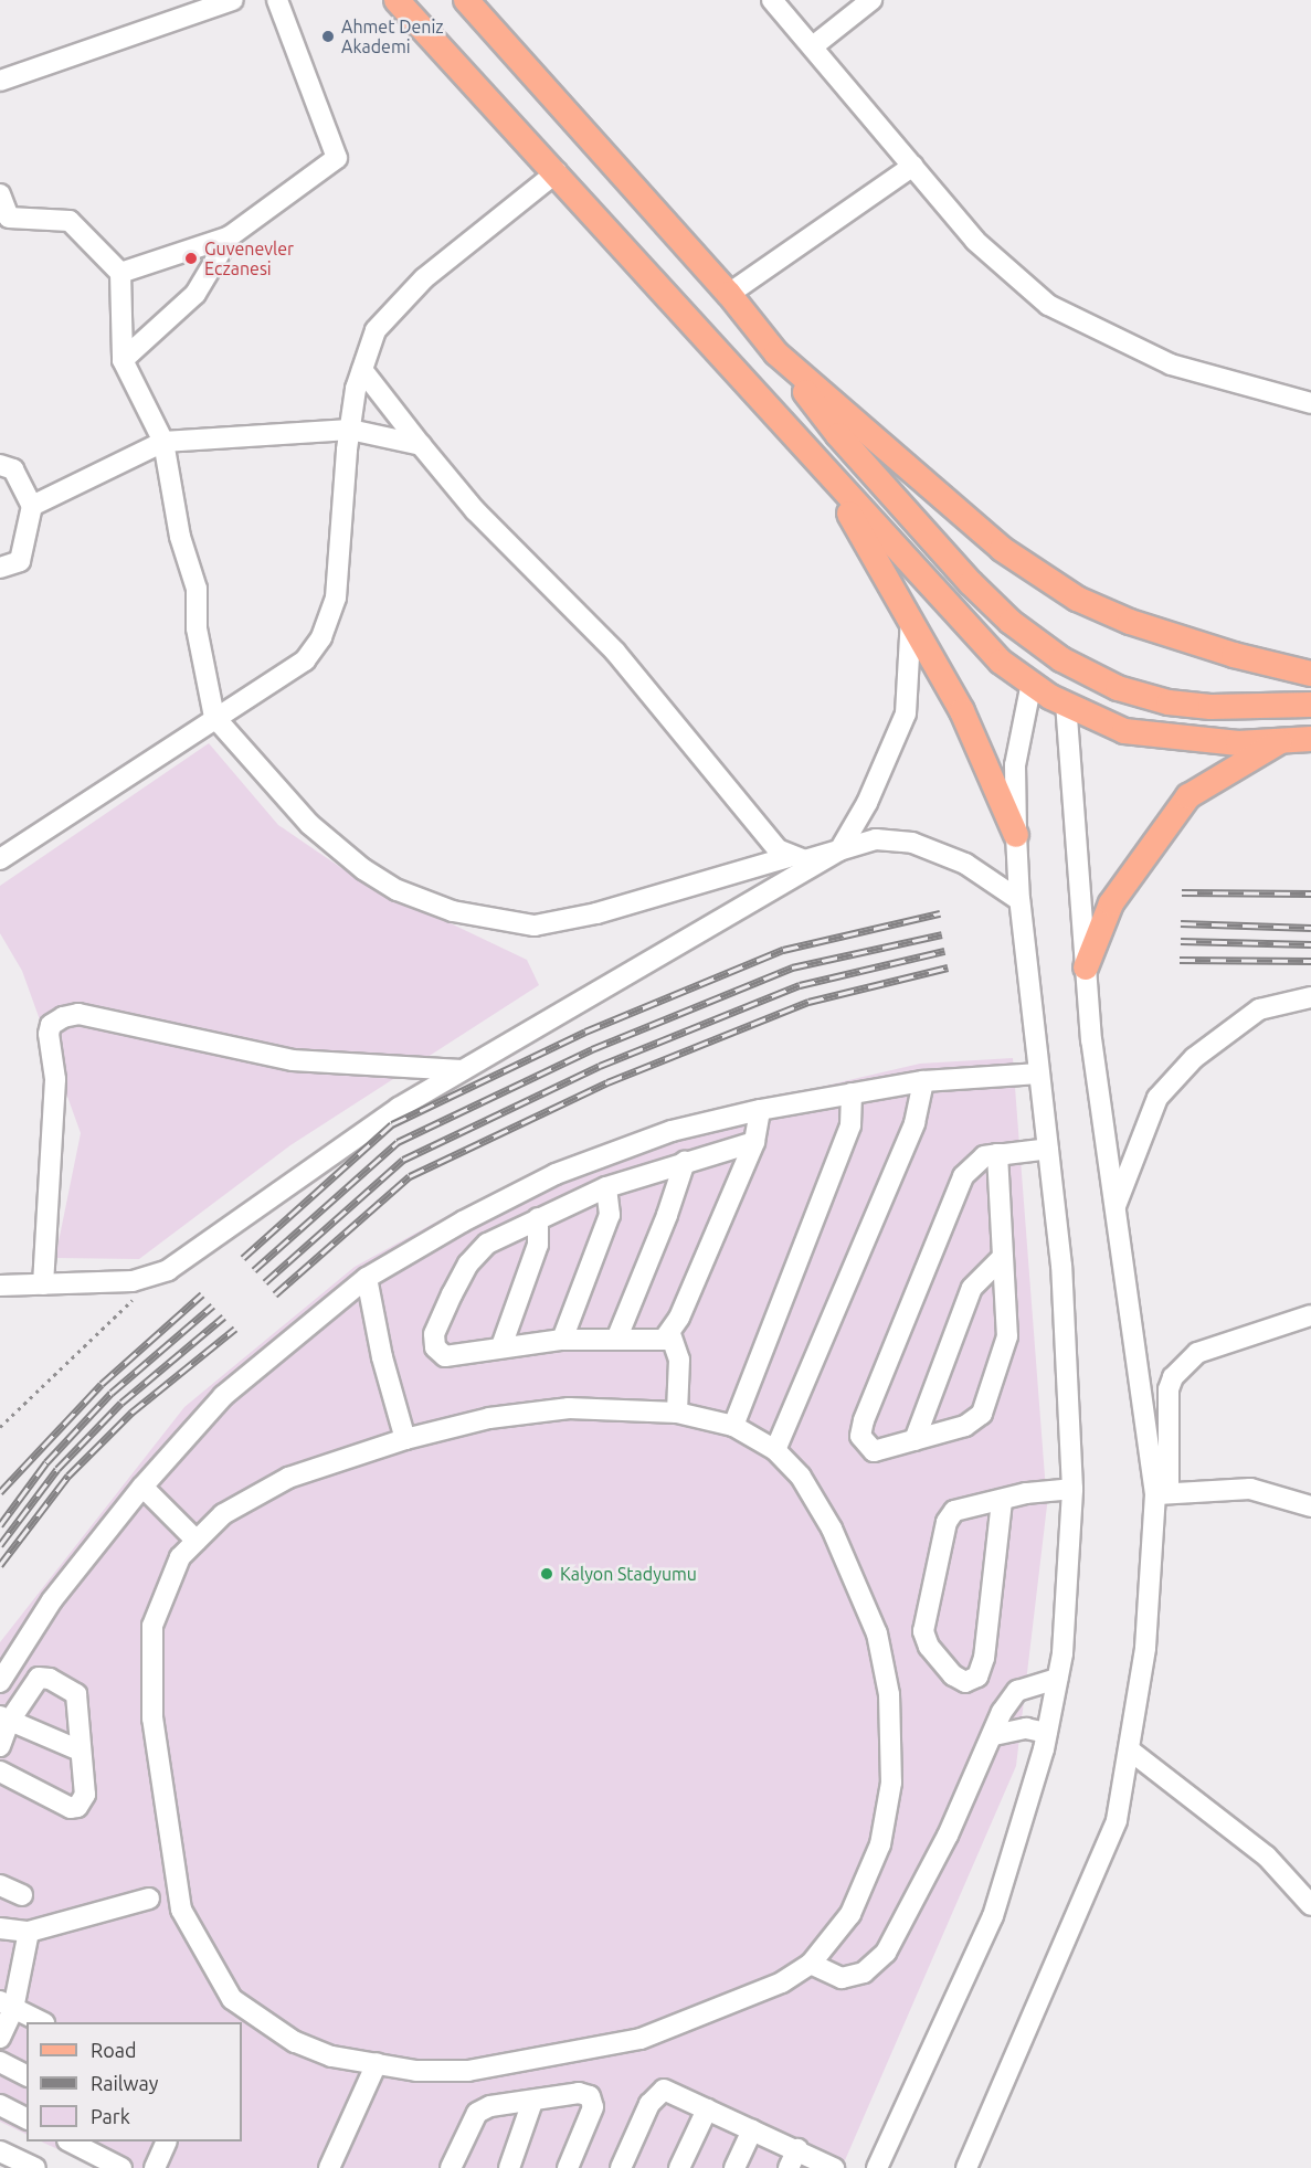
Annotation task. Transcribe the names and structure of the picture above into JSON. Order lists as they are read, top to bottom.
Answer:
{
  "places": ["Ahmet Deniz Akademi", "Guvenevler Eczanesi", "Kalyon Stadyumu"],
  "legend": ["Road", "Railway", "Park"]
}
